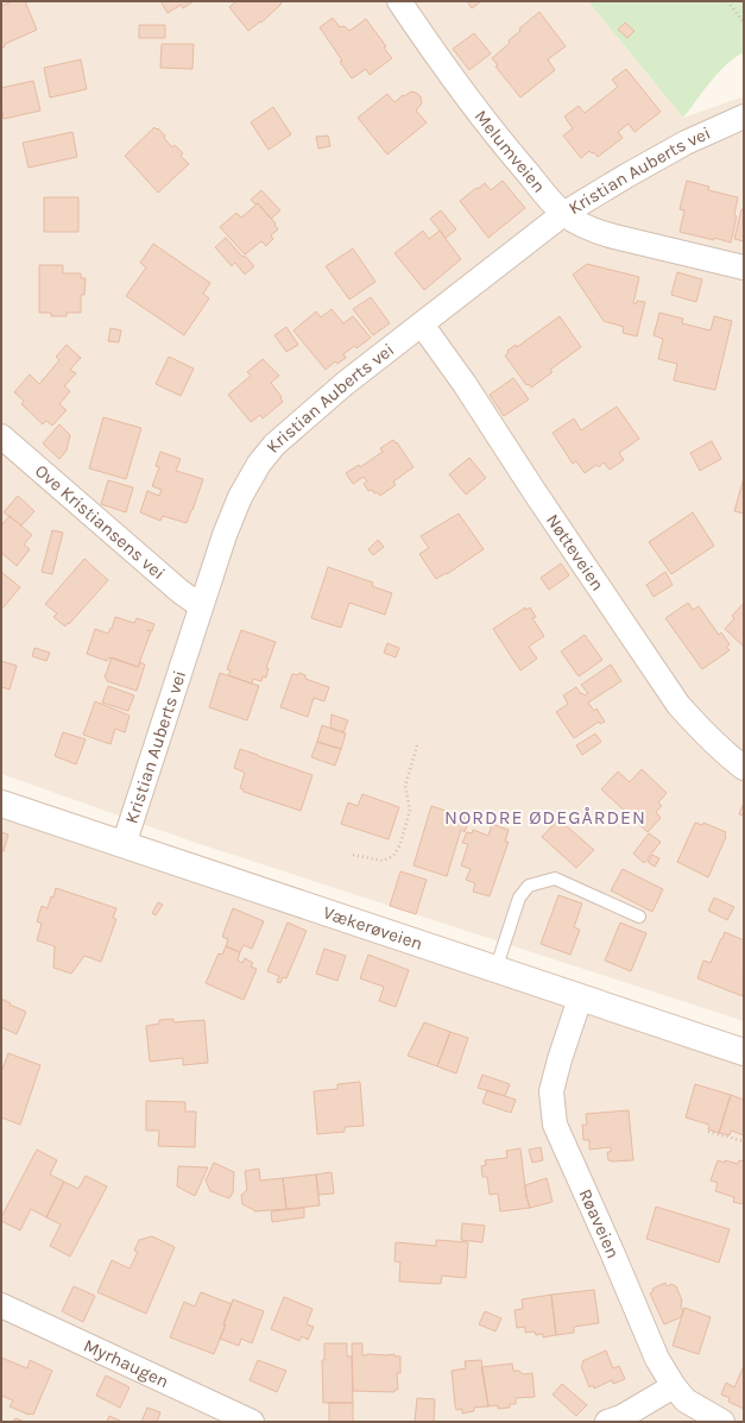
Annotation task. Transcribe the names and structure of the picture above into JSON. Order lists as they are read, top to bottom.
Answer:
{
  "streets": {
    "main road": ["Vækerøveien"],
    "street": [
      "Melumveien",
      "Kristian Auberts vei",
      "Ove Kristiansens vei",
      "Nøtteveien",
      "Røaveien",
      "Myrhaugen"
    ]
  },
  "crossings": [
    ["Melumveien", "Kristian Auberts vei"],
    ["Kristian Auberts vei", "Ove Kristiansens vei"],
    ["Kristian Auberts vei", "Nøtteveien"],
    ["Kristian Auberts vei", "Vækerøveien"],
    ["Vækerøveien", "Røaveien"]
  ],
  "districts": ["NORDRE ØDEGÅRDEN"]
}
